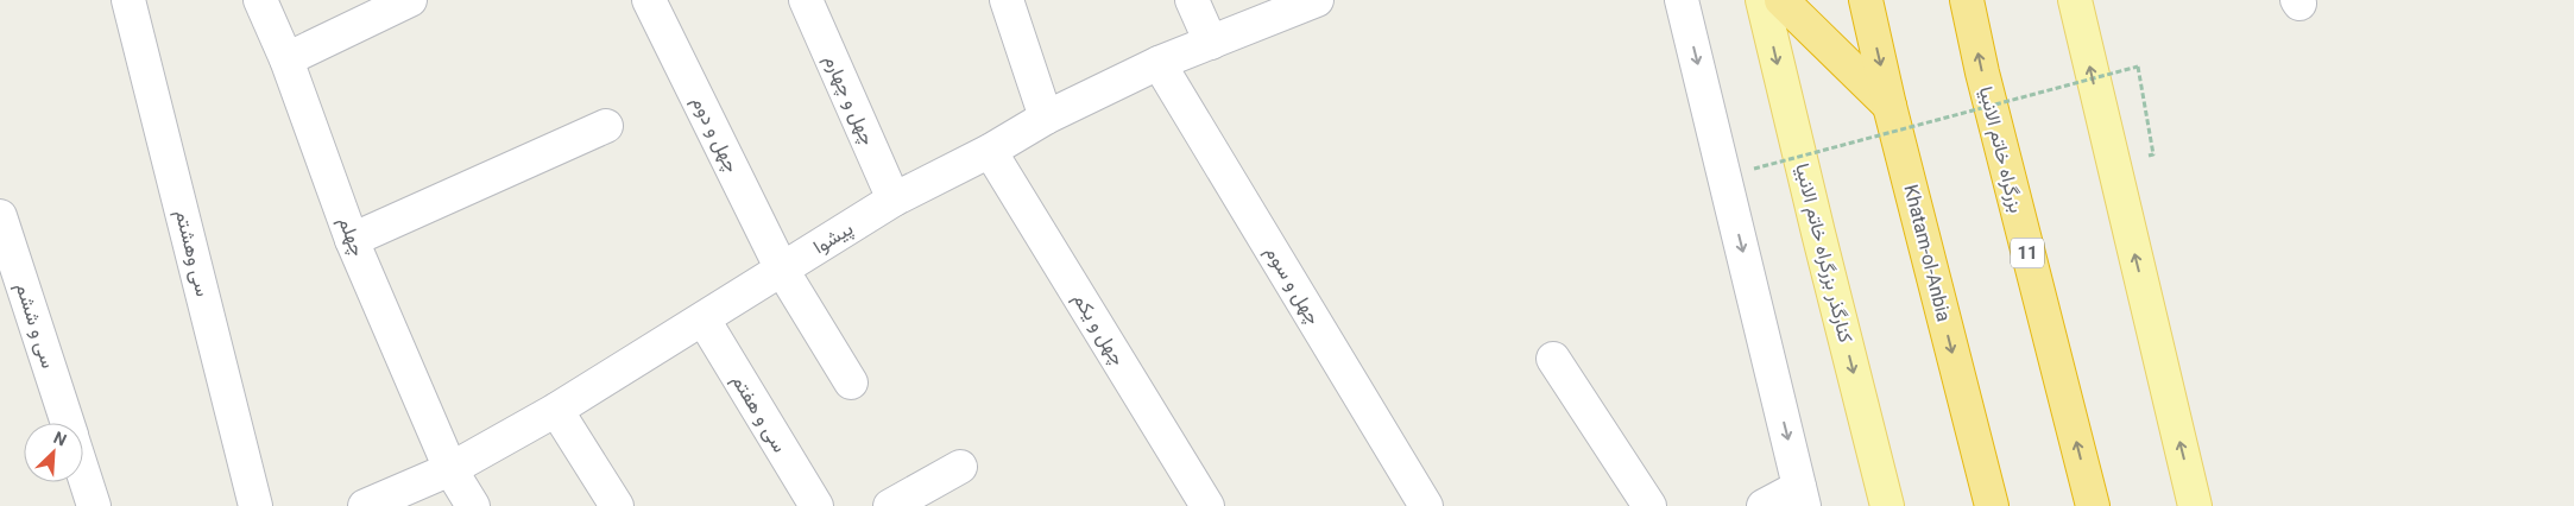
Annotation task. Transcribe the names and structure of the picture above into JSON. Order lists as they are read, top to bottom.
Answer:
{
  "streets": {
    "highway": ["بزرگراه خاتم الانبیا", "Khatam-ol-Anbia", "11"],
    "main road": ["کنارگذر بزرگراه خاتم الانبیا"],
    "street": [
      "چهل و چهارم",
      "چهل و دوم",
      "چهلم",
      "پیشوا",
      "سی وهشتم",
      "چهل و سوم",
      "سی و ششم",
      "چهل و یکم",
      "سی و هفتم"
    ]
  },
  "crossings": [
    ["چهل و چهارم", "پیشوا"],
    ["چهل و دوم", "پیشوا"],
    ["چهلم", "پیشوا"],
    ["پیشوا", "چهل و سوم"],
    ["پیشوا", "چهل و یکم"],
    ["پیشوا", "سی و هفتم"]
  ],
  "one_way": ["بزرگراه خاتم الانبیا", "کنارگذر بزرگراه خاتم الانبیا", "Khatam-ol-Anbia"],
  "north": "top right"
}
